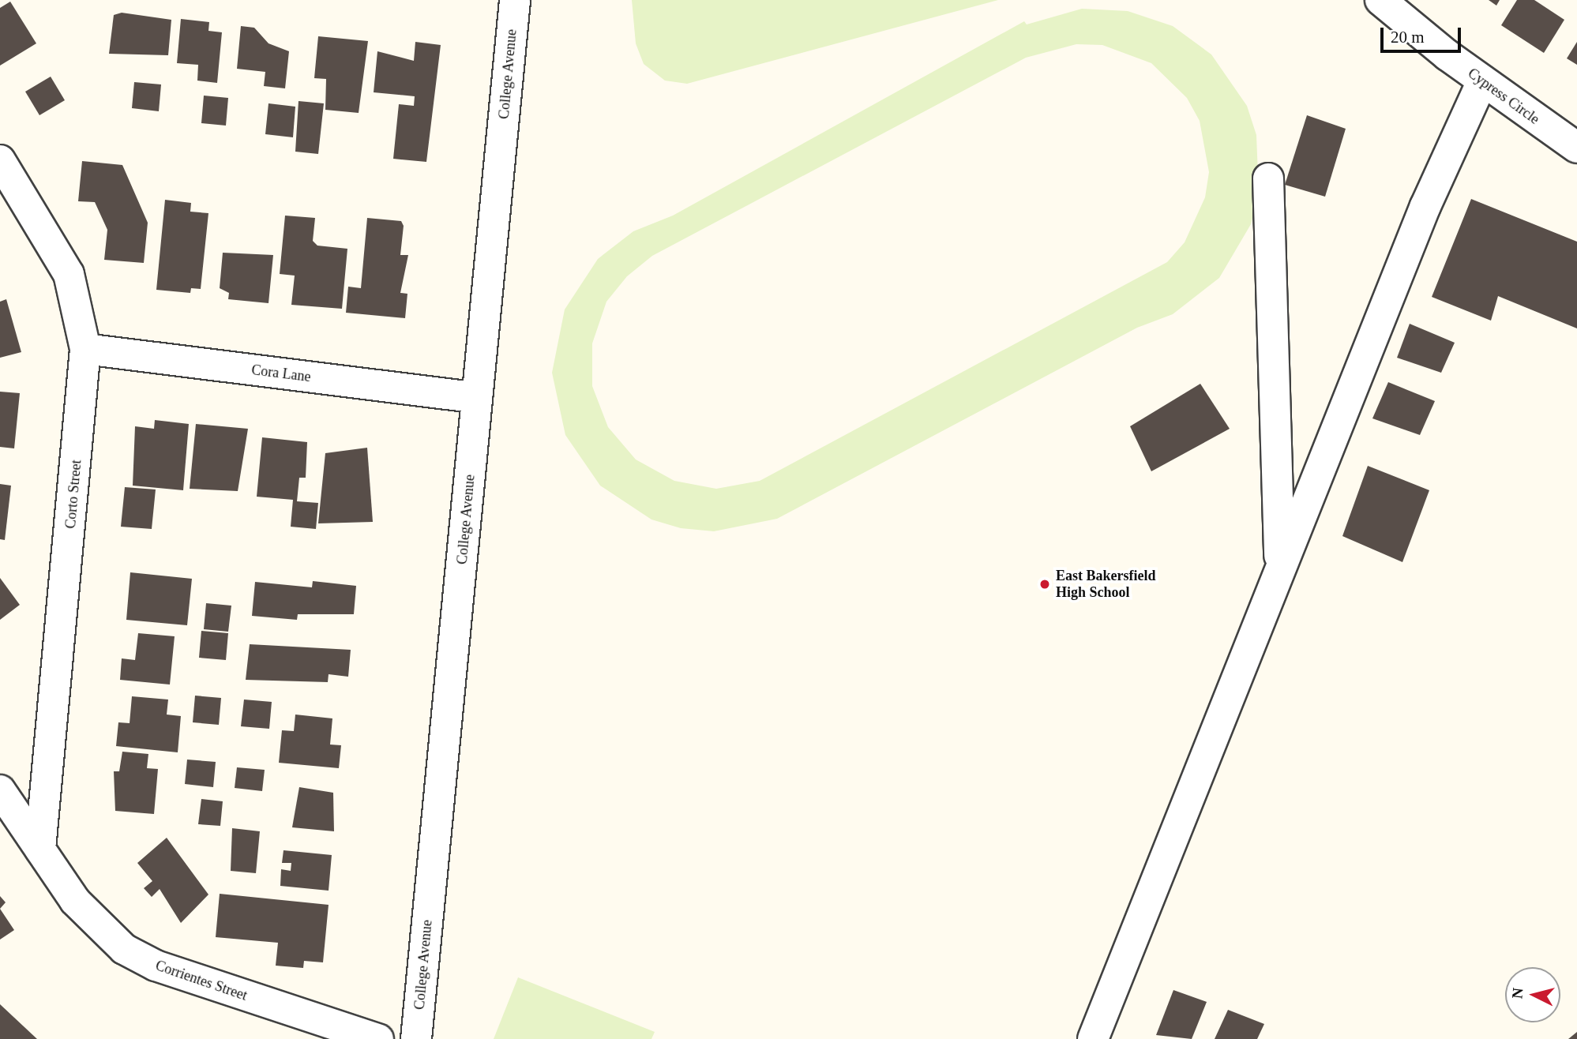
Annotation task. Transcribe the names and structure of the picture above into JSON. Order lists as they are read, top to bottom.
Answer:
{
  "streets": {
    "street": [
      "College Avenue",
      "Cypress Circle",
      "Cora Lane",
      "Corto Street",
      "Corrientes Street"
    ]
  },
  "crossings": [
    ["College Avenue", "Cora Lane"],
    ["Cora Lane", "Corto Street"],
    ["Corto Street", "Corrientes Street"]
  ],
  "places": ["East Bakersfield High School"],
  "scale_bar": "20 m",
  "north": "left"
}
